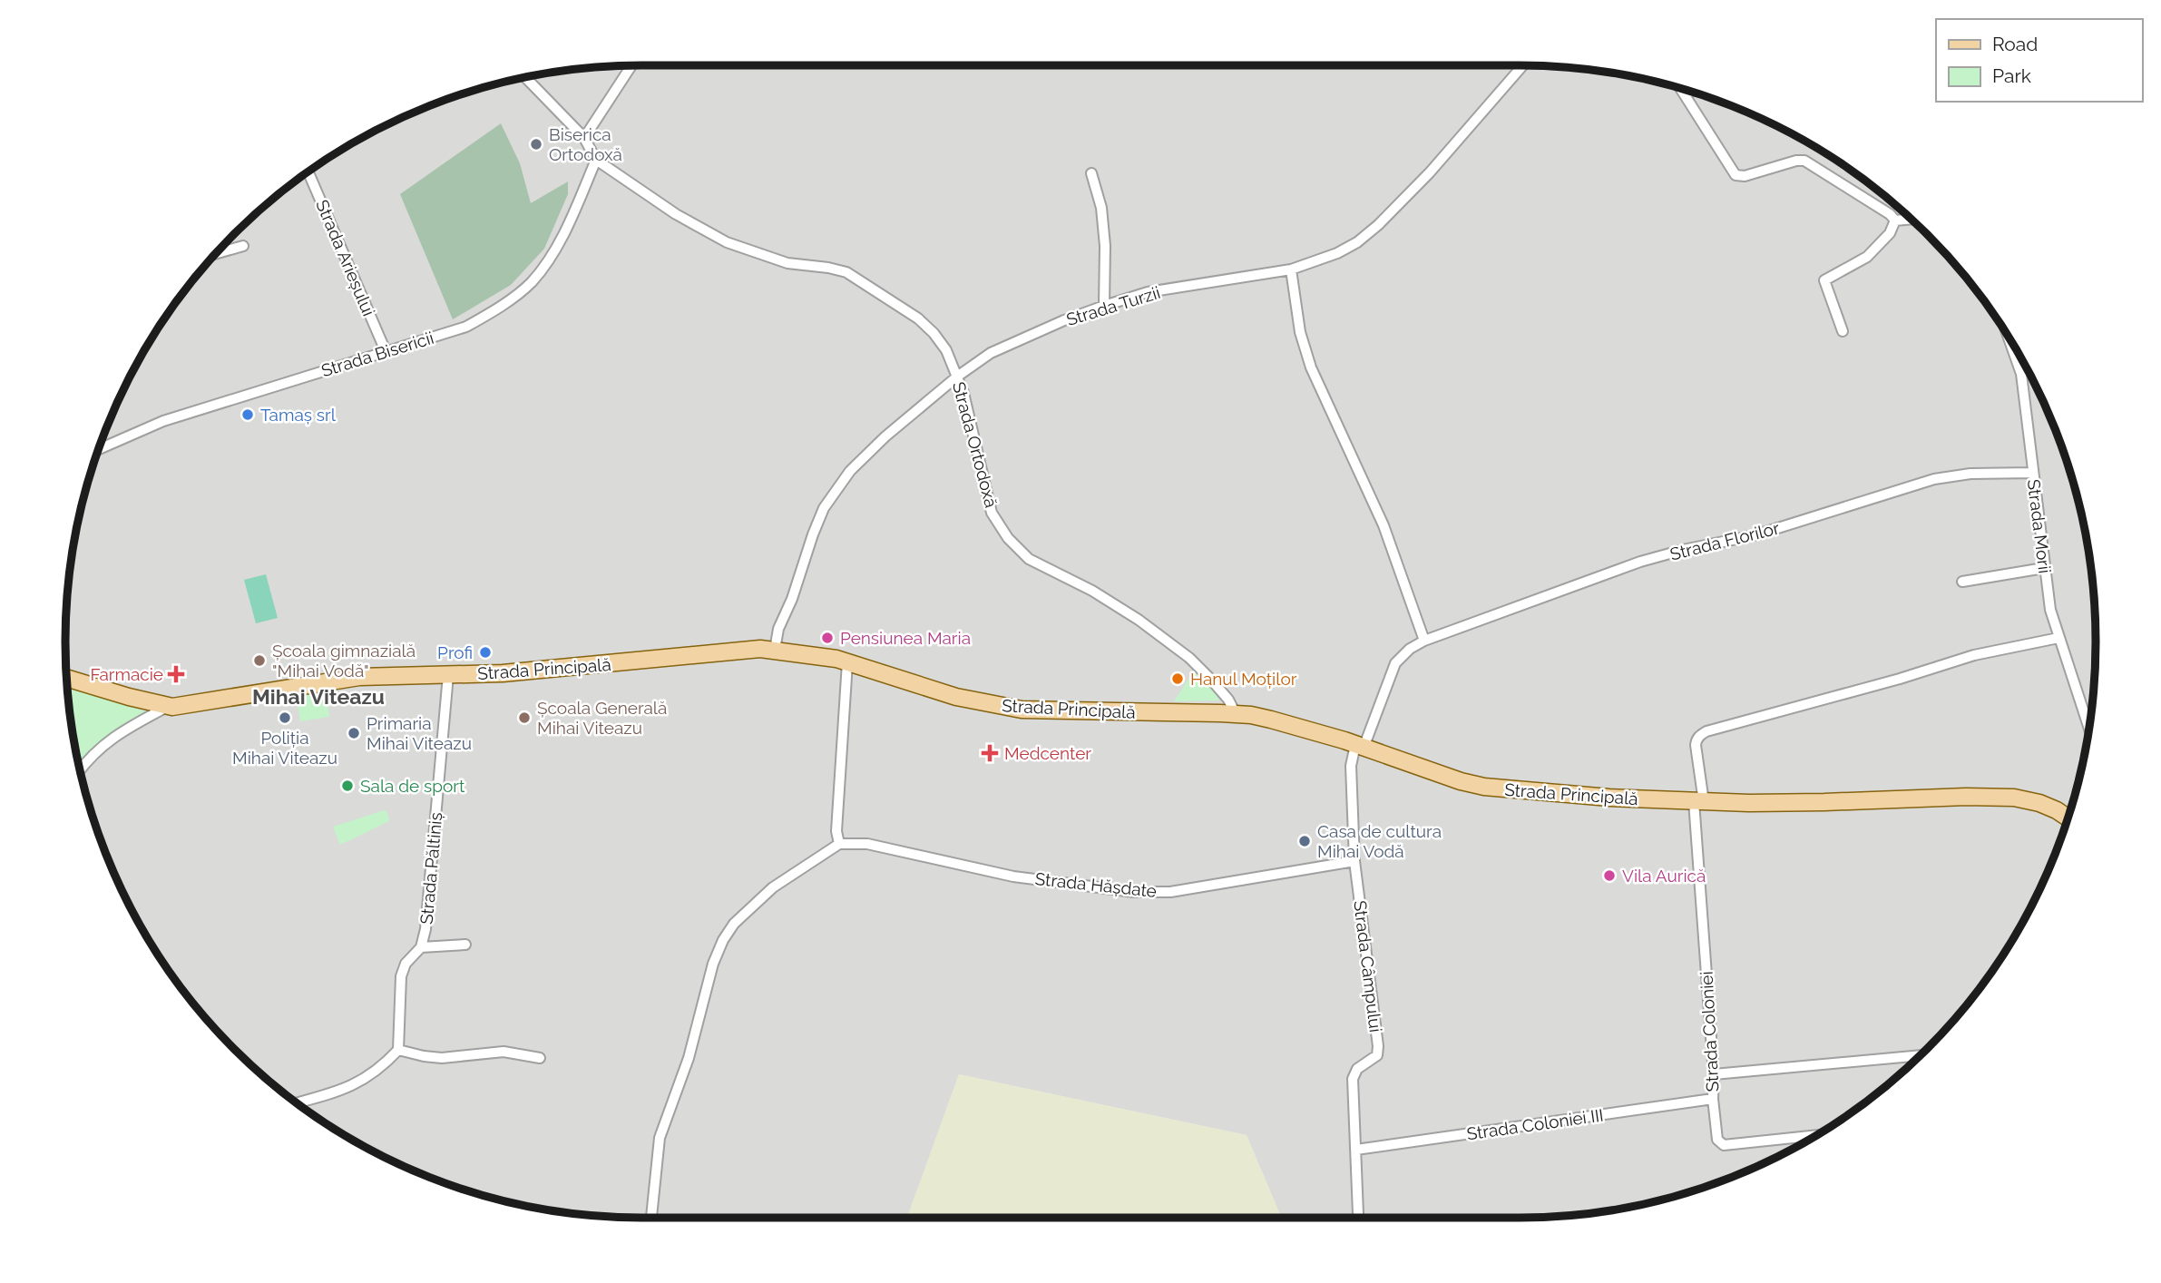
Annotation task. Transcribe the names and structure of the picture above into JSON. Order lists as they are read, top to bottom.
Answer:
{
  "streets": {
    "main road": ["Strada Principală"],
    "street": [
      "Strada Arieșului",
      "Strada Turzii",
      "Strada Bisericii",
      "Strada Ortodoxă",
      "Strada Morii",
      "Strada Florilor",
      "Strada Păltiniș",
      "Strada Hășdate",
      "Strada Câmpului",
      "Strada Coloniei",
      "Strada Coloniei III"
    ]
  },
  "crossings": [
    ["Strada Arieșului", "Strada Bisericii"],
    ["Strada Turzii", "Strada Ortodoxă"],
    ["Strada Turzii", "Strada Principală"],
    ["Strada Bisericii", "Strada Ortodoxă"],
    ["Strada Ortodoxă", "Strada Principală"],
    ["Strada Morii", "Strada Florilor"],
    ["Strada Morii", "Strada Coloniei"],
    ["Strada Florilor", "Strada Principală"],
    ["Strada Florilor", "Strada Câmpului"],
    ["Strada Principală", "Strada Păltiniș"],
    ["Strada Principală", "Strada Câmpului"],
    ["Strada Principală", "Strada Coloniei"],
    ["Strada Hășdate", "Strada Câmpului"],
    ["Strada Câmpului", "Strada Coloniei III"],
    ["Strada Coloniei", "Strada Coloniei III"]
  ],
  "districts": ["Mihai Viteazu"],
  "places": {
    "other": [
      "Biserica Ortodoxă",
      "Tamaș srl",
      "Pensiunea Maria",
      "Profi",
      "Școala gimnazială \"Mihai Vodă\"",
      "Hanul Moților",
      "Poliția Mihai Viteazu",
      "Școala Generală Mihai Viteazu",
      "Primaria Mihai Viteazu",
      "Sala de sport",
      "Casa de cultura Mihai Vodă",
      "Vila Aurică"
    ],
    "health": ["Farmacie", "Medcenter"]
  },
  "legend": ["Road", "Park"]
}
